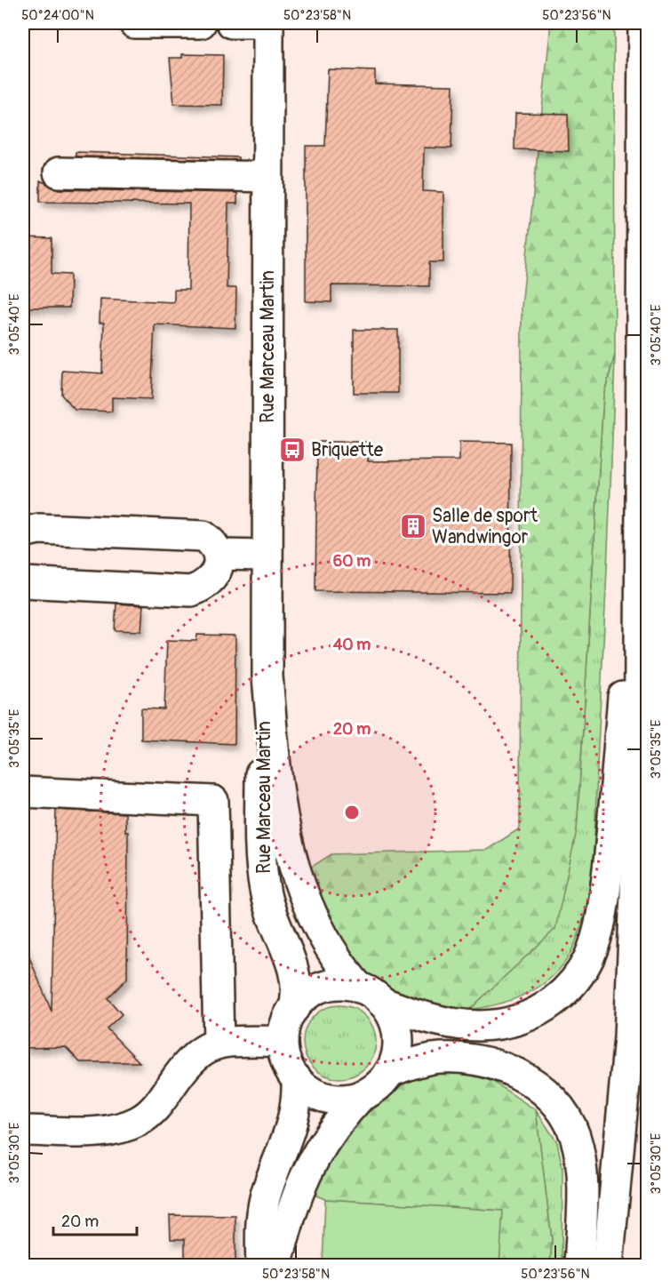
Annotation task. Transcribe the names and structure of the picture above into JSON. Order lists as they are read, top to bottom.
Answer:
{
  "streets": {
    "main road": ["Rue Marceau Martin"]
  },
  "places": {
    "bus stop": ["Briquette"],
    "building": ["Salle de sport Wandwingor"]
  },
  "scale_bar": "20 m",
  "coordinates": [
    "50°24'00\"N",
    "50°23'58\"N",
    "50°23'56\"N",
    "3°05'40\"E",
    "3°05'35\"E",
    "3°05'30\"E"
  ],
  "rings": ["60 m", "40 m", "20 m"]
}
